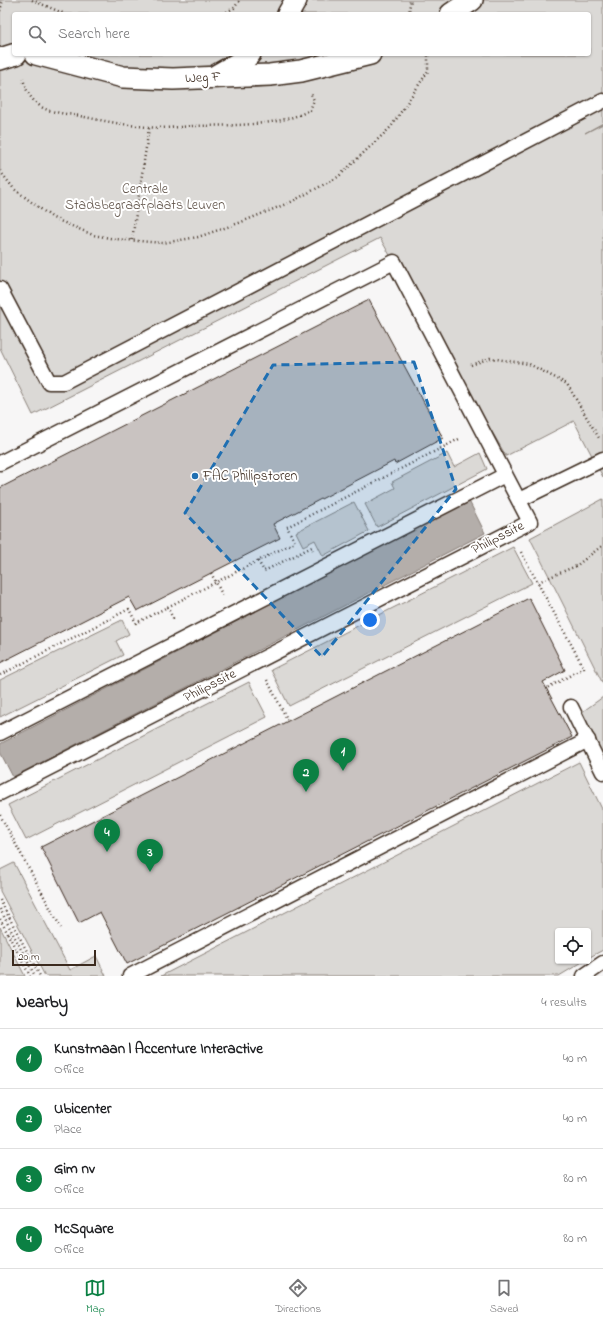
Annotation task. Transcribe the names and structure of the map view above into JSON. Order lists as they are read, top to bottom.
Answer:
{
  "streets": {
    "street": ["Weg F"],
    "lane": ["Philipssite"]
  },
  "parks": ["Centrale Stadsbegraafplaats Leuven"],
  "places": ["FAC Philipstoren"],
  "scale_bar": "20 m",
  "page": {
    "search": "Search here",
    "pins": [
      "1",
      "2",
      "4",
      "3"
    ],
    "scale": "20 m",
    "heading": ["Nearby", "4 results"],
    "list": [
      {
        "mark": "1",
        "name": "Kunstmaan | Accenture Interactive",
        "note": "Office",
        "value": "40 m"
      },
      {
        "mark": "2",
        "name": "Ubicenter",
        "note": "Place",
        "value": "40 m"
      },
      {
        "mark": "3",
        "name": "Gim nv",
        "note": "Office",
        "value": "80 m"
      },
      {
        "mark": "4",
        "name": "McSquare",
        "note": "Office",
        "value": "80 m"
      }
    ],
    "nav": ["Map", "Directions", "Saved"]
  }
}
